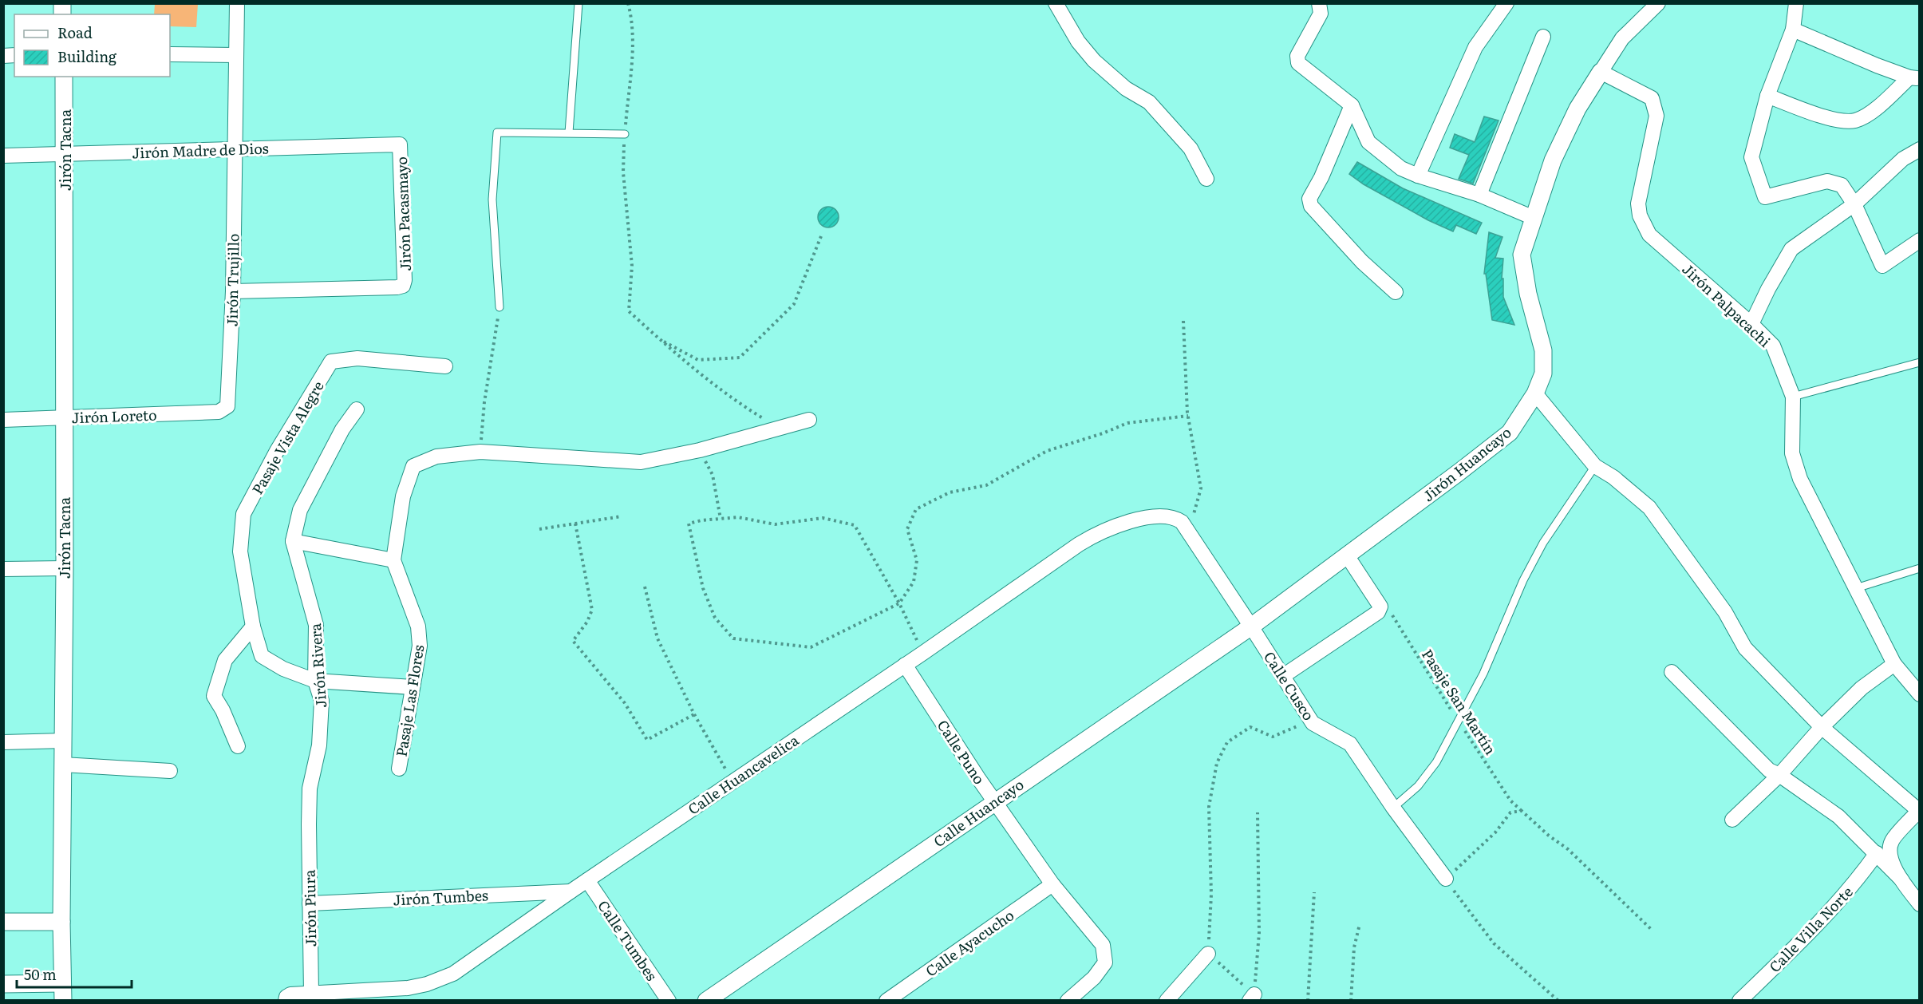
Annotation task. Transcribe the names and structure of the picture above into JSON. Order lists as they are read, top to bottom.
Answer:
{
  "streets": {
    "street": [
      "Jirón Tacna",
      "Jirón Madre de Dios",
      "Jirón Pacasmayo",
      "Jirón Trujillo",
      "Jirón Palpacachi",
      "Jirón Loreto",
      "Pasaje Vista Alegre",
      "Jirón Huancayo",
      "Jirón Rivera",
      "Calle Cusco",
      "Pasaje Las Flores",
      "Calle Puno",
      "Calle Huancavelica",
      "Calle Huancayo",
      "Jirón Tumbes",
      "Jirón Piura",
      "Calle Villa Norte",
      "Calle Tumbes",
      "Calle Ayacucho"
    ],
    "path": ["Pasaje San Martín"]
  },
  "crossings": [
    ["Jirón Tacna", "Jirón Madre de Dios"],
    ["Jirón Tacna", "Jirón Loreto"],
    ["Jirón Madre de Dios", "Jirón Pacasmayo"],
    ["Jirón Madre de Dios", "Jirón Trujillo"],
    ["Jirón Pacasmayo", "Jirón Trujillo"],
    ["Jirón Trujillo", "Jirón Loreto"],
    ["Jirón Palpacachi", "Jirón Huancayo"],
    ["Jirón Huancayo", "Calle Cusco"],
    ["Jirón Huancayo", "Calle Huancayo"],
    ["Jirón Rivera", "Jirón Piura"],
    ["Calle Cusco", "Calle Huancavelica"],
    ["Calle Cusco", "Calle Huancayo"],
    ["Calle Puno", "Calle Huancavelica"],
    ["Calle Puno", "Calle Huancayo"],
    ["Calle Puno", "Calle Ayacucho"],
    ["Calle Huancavelica", "Jirón Tumbes"],
    ["Calle Huancavelica", "Jirón Piura"],
    ["Calle Huancavelica", "Calle Tumbes"],
    ["Jirón Tumbes", "Jirón Piura"]
  ],
  "legend": ["Road", "Building"],
  "scale_bar": "50 m"
}
